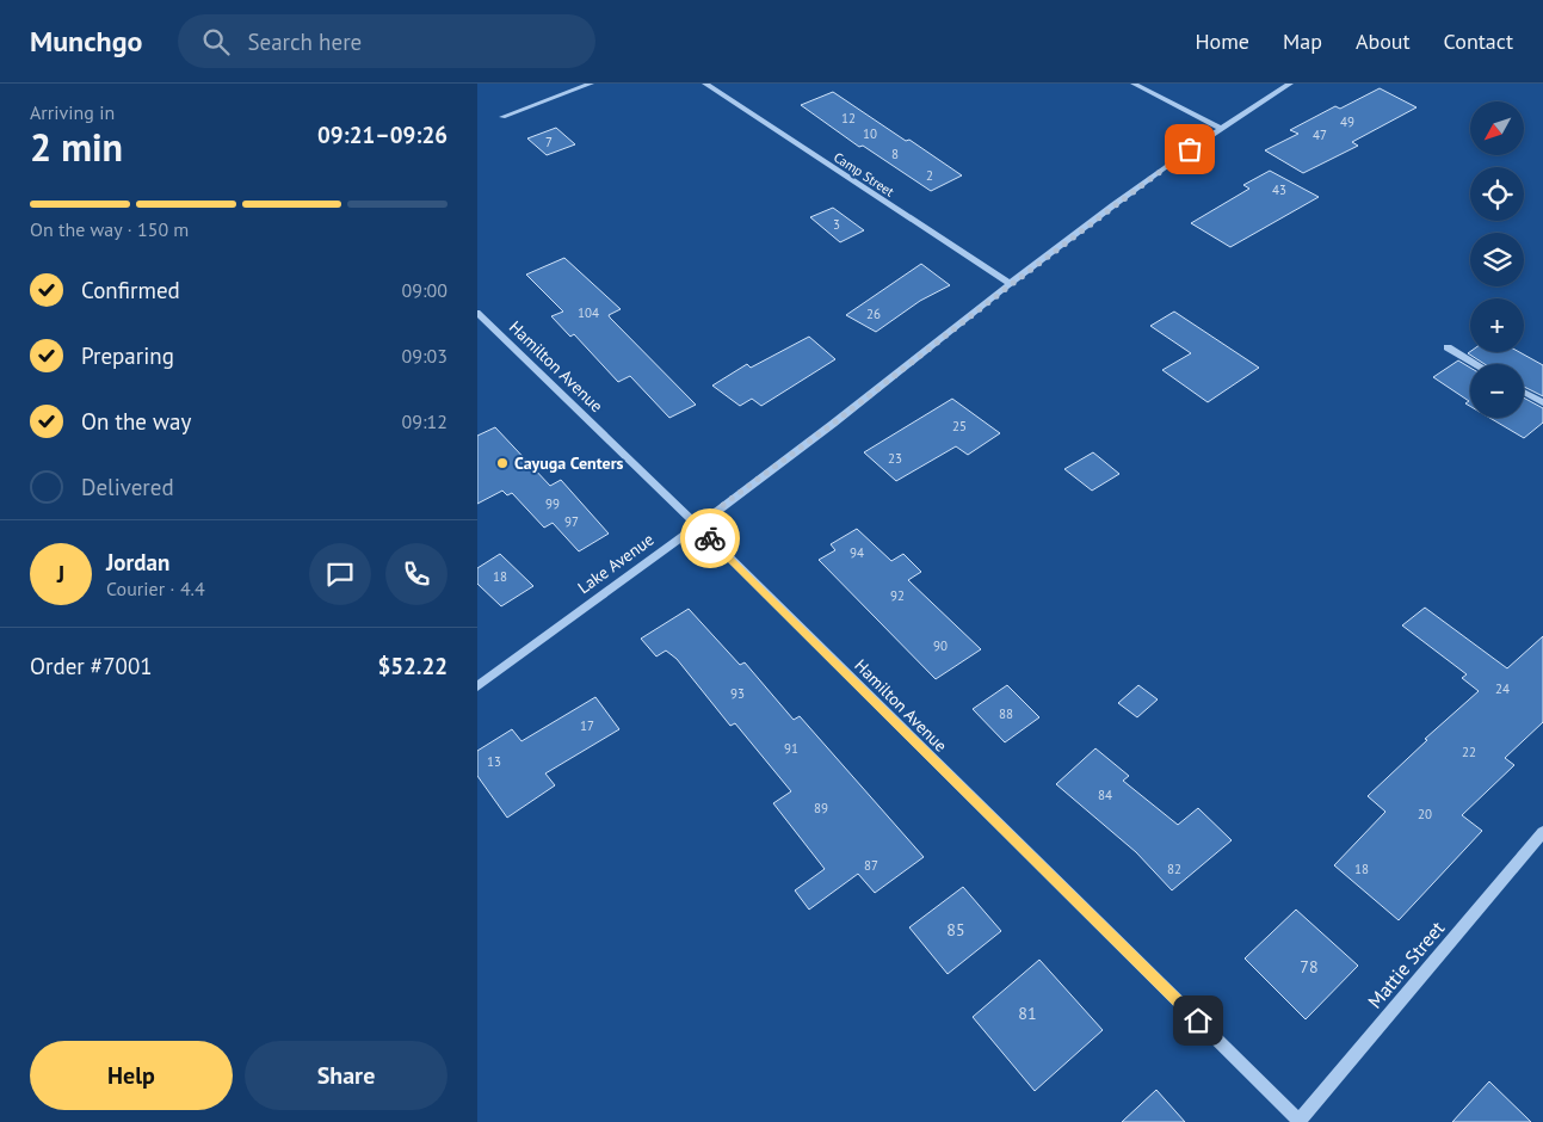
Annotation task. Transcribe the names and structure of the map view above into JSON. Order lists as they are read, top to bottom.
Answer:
{
  "streets": {
    "street": [
      "Camp Street",
      "Hamilton Avenue",
      "Lake Avenue",
      "Mattie Street"
    ]
  },
  "crossings": [
    ["Camp Street", "Lake Avenue"],
    ["Hamilton Avenue", "Lake Avenue"],
    ["Hamilton Avenue", "Mattie Street"]
  ],
  "places": ["Cayuga Centers"],
  "house_numbers": [
    "12",
    "49",
    "10",
    "47",
    "7",
    "8",
    "2",
    "43",
    "3",
    "104",
    "26",
    "25",
    "23",
    "99",
    "97",
    "94",
    "18",
    "92",
    "90",
    "24",
    "93",
    "88",
    "17",
    "91",
    "22",
    "13",
    "84",
    "89",
    "20",
    "87",
    "82",
    "18",
    "85",
    "78",
    "81"
  ],
  "north": "bottom left",
  "page": {
    "header": "Munchgo",
    "search": "Search here",
    "nav": [
      "Home",
      "Map",
      "About",
      "Contact"
    ],
    "heading": ["2 min", "Arriving in", "09:21–09:26"],
    "panel": [
      "Jordan",
      "Courier · 4.4",
      "Order #7001",
      "$52.22"
    ],
    "map_buttons": ["+", "−"],
    "bar": "On the way · 150 m",
    "list": [
      ["Confirmed", "09:00"],
      ["Preparing", "09:03"],
      ["On the way", "09:12"],
      "Delivered"
    ],
    "round": "J",
    "buttons": ["Help", "Share"]
  }
}
